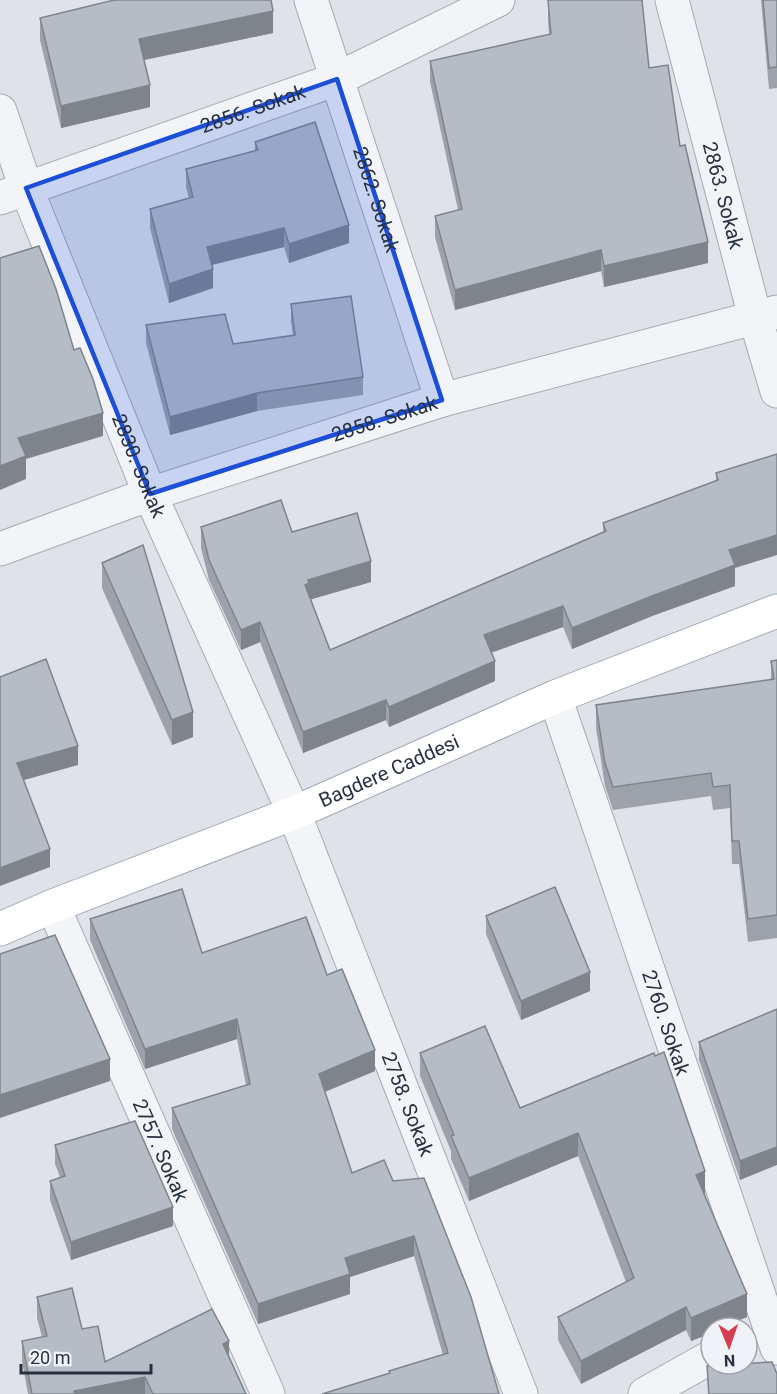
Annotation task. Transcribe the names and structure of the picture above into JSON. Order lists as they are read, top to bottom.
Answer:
{
  "streets": {
    "main road": ["Bagdere Caddesi"],
    "street": [
      "2856. Sokak",
      "2863. Sokak",
      "2862. Sokak",
      "2858. Sokak",
      "2830. Sokak",
      "2760. Sokak",
      "2758. Sokak",
      "2757. Sokak"
    ]
  },
  "crossings": [
    ["2856. Sokak", "2862. Sokak"],
    ["2856. Sokak", "2830. Sokak"],
    ["2863. Sokak", "2858. Sokak"],
    ["2862. Sokak", "2858. Sokak"],
    ["2858. Sokak", "2830. Sokak"],
    ["2830. Sokak", "Bagdere Caddesi"],
    ["2830. Sokak", "2758. Sokak"],
    ["Bagdere Caddesi", "2760. Sokak"],
    ["Bagdere Caddesi", "2758. Sokak"],
    ["Bagdere Caddesi", "2757. Sokak"]
  ],
  "scale_bar": "20 m",
  "north": "bottom"
}
